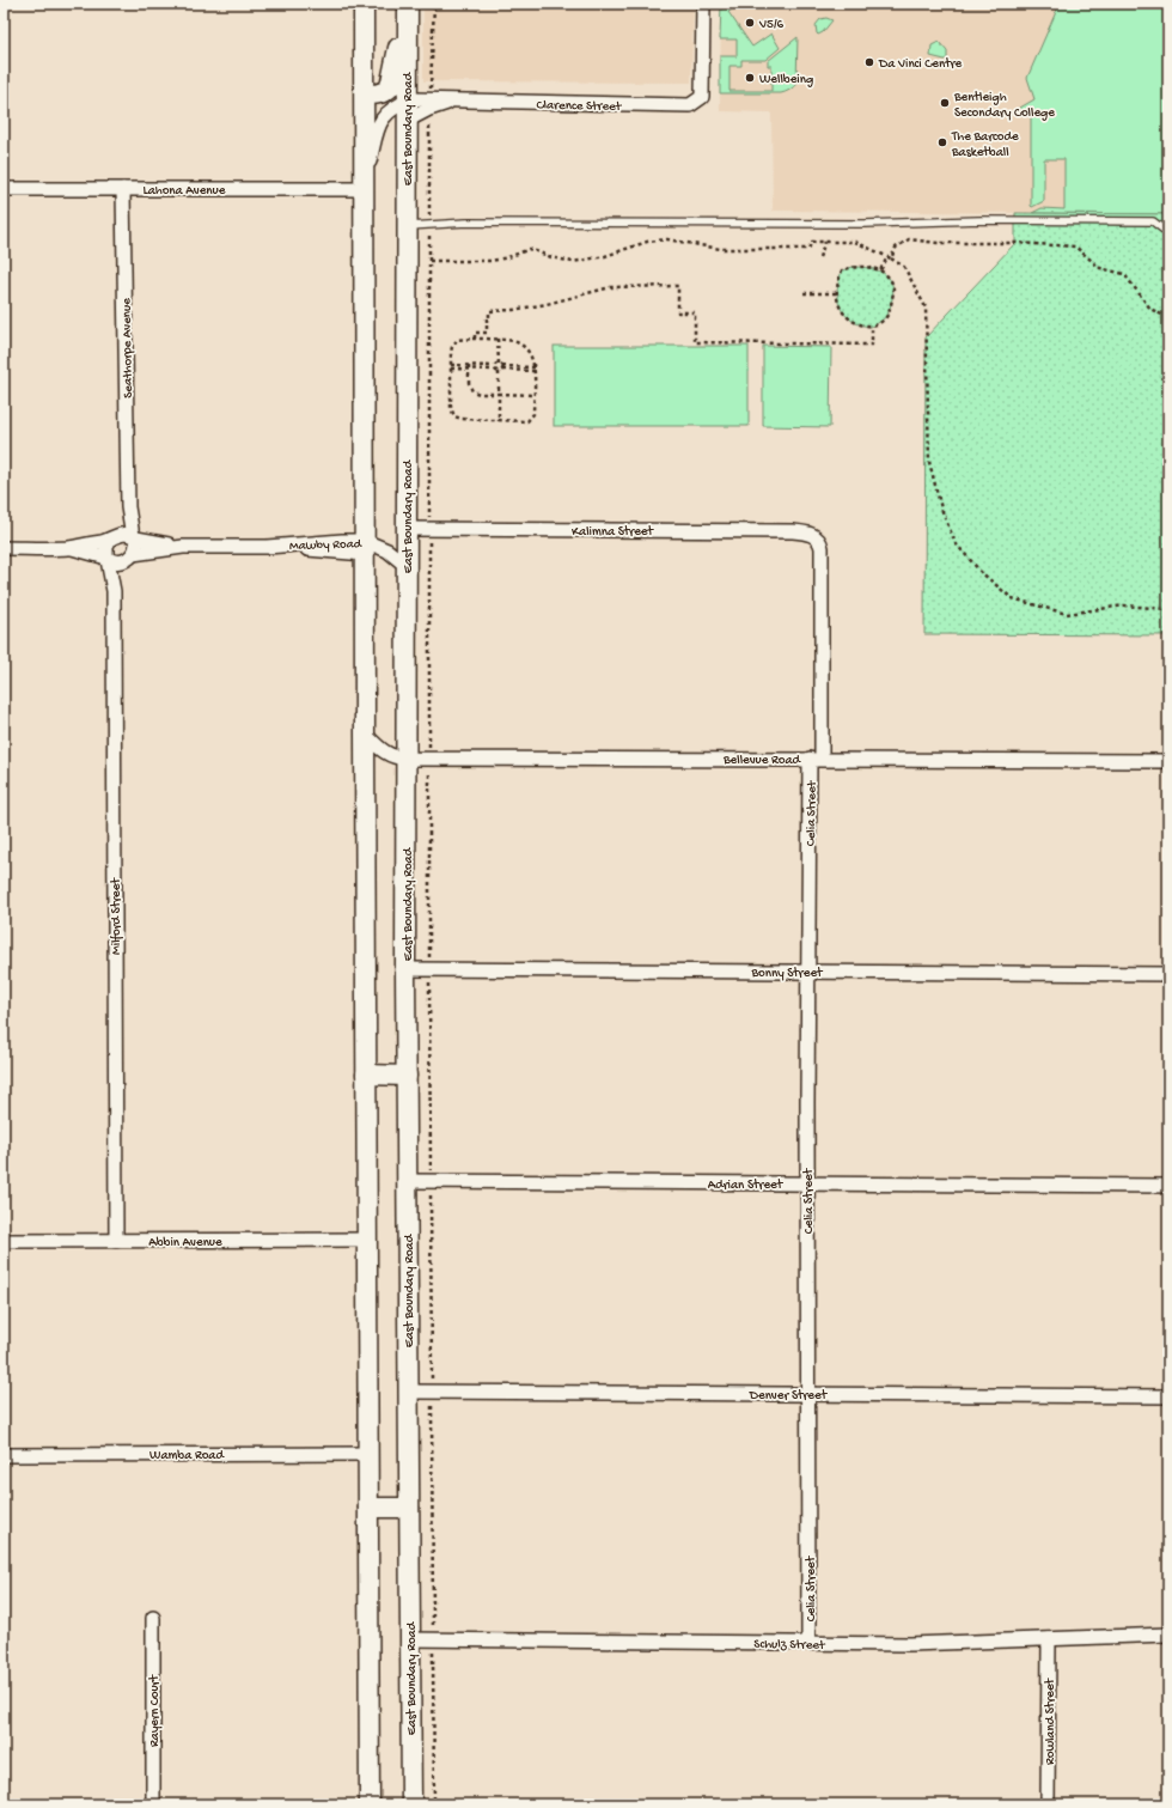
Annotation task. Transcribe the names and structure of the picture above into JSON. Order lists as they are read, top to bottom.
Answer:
{
  "streets": {
    "main road": ["East Boundary Road"],
    "street": [
      "Clarence Street",
      "Lahona Avenue",
      "Seathorpe Avenue",
      "Kalimna Street",
      "Mawby Road",
      "Bellevue Road",
      "Celia Street",
      "Milford Street",
      "Bonny Street",
      "Adrian Street",
      "Abbin Avenue",
      "Denver Street",
      "Wamba Road",
      "Schulz Street",
      "Rayern Court",
      "Rowland Street"
    ]
  },
  "crossings": [
    ["Clarence Street", "East Boundary Road"],
    ["Clarence Street", "Lahona Avenue"],
    ["East Boundary Road", "Kalimna Street"],
    ["East Boundary Road", "Mawby Road"],
    ["East Boundary Road", "Bellevue Road"],
    ["East Boundary Road", "Bonny Street"],
    ["East Boundary Road", "Adrian Street"],
    ["East Boundary Road", "Denver Street"],
    ["East Boundary Road", "Schulz Street"],
    ["Lahona Avenue", "Seathorpe Avenue"],
    ["Seathorpe Avenue", "Mawby Road"],
    ["Seathorpe Avenue", "Milford Street"],
    ["Kalimna Street", "Celia Street"],
    ["Mawby Road", "Milford Street"],
    ["Bellevue Road", "Celia Street"],
    ["Celia Street", "Bonny Street"],
    ["Celia Street", "Adrian Street"],
    ["Celia Street", "Denver Street"],
    ["Celia Street", "Schulz Street"],
    ["Milford Street", "Abbin Avenue"],
    ["Schulz Street", "Rowland Street"]
  ],
  "places": [
    "V5/6",
    "Da Vinci Centre",
    "Wellbeing",
    "Bentleigh Secondary College",
    "The Barcode Basketball"
  ]
}
